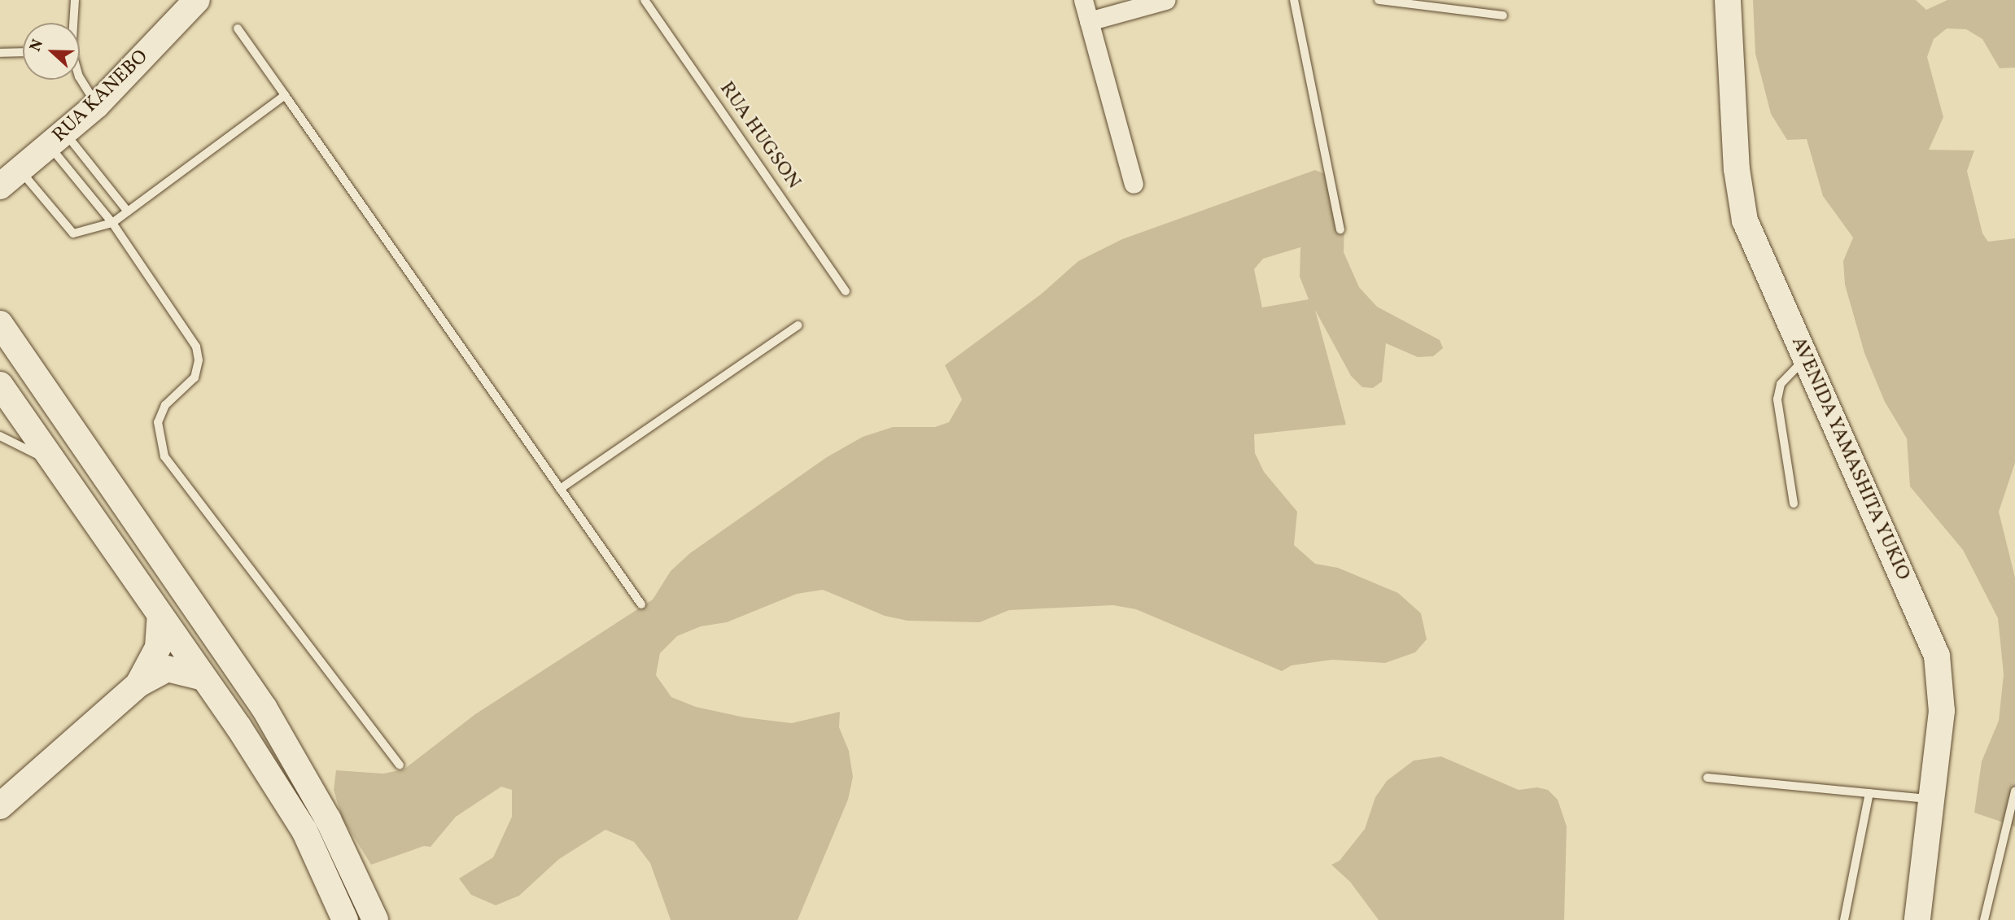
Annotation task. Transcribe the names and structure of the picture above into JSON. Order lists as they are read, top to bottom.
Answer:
{
  "streets": {
    "main road": ["RUA KANEBO", "AVENIDA YAMASHITA YUKIO"],
    "lane": ["RUA HUGSON"]
  },
  "north": "left"
}
